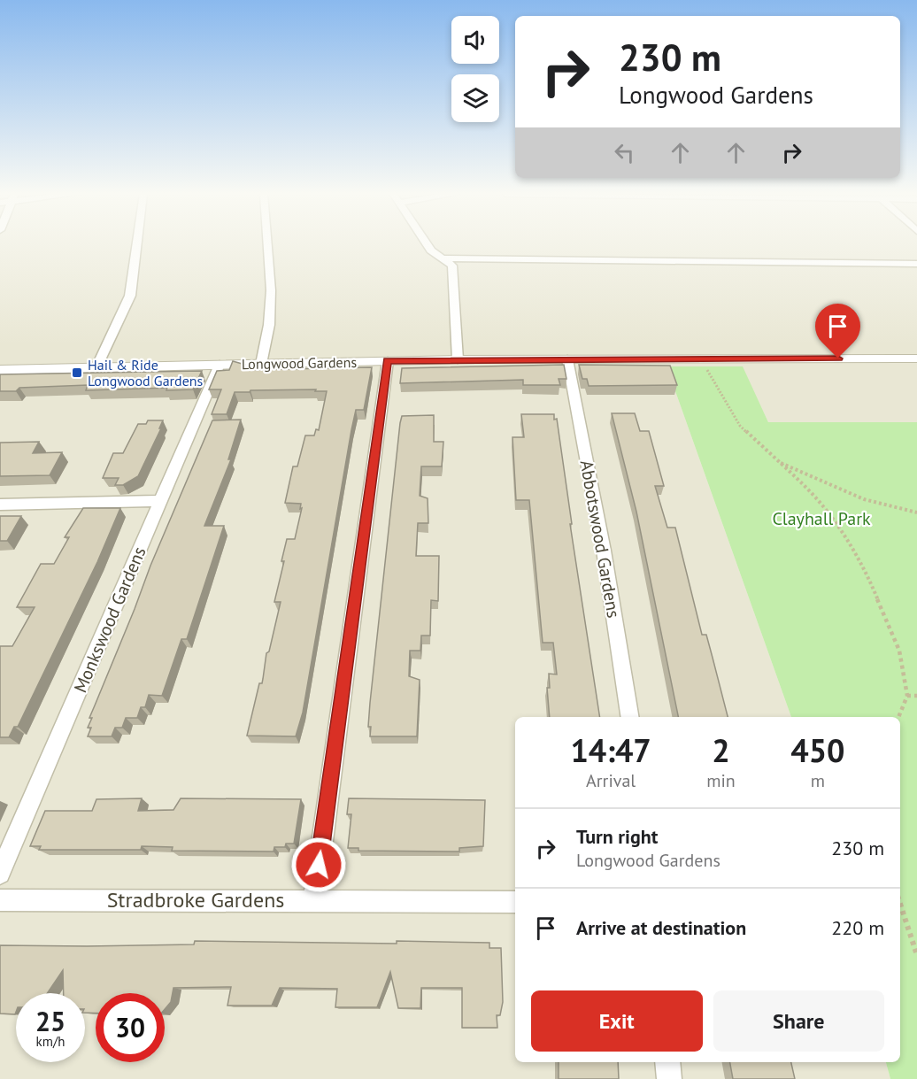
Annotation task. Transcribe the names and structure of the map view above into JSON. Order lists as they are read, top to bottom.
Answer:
{
  "streets": {
    "street": [
      "Longwood Gardens",
      "Abbotswood Gardens",
      "Monkswood Gardens",
      "Stradbroke Gardens"
    ]
  },
  "crossings": [
    ["Longwood Gardens", "Abbotswood Gardens"],
    ["Longwood Gardens", "Monkswood Gardens"]
  ],
  "parks": ["Clayhall Park"],
  "places": {
    "transit": ["Hail & Ride Longwood Gardens"]
  },
  "page": {
    "turn": ["230 m", "Longwood Gardens"],
    "eta": [
      "14:47",
      "Arrival",
      "2",
      "min",
      "450",
      "m"
    ],
    "list": [
      {
        "name": "Turn right",
        "note": "Longwood Gardens",
        "value": "230 m"
      },
      {
        "name": "Arrive at destination",
        "value": "220 m"
      }
    ],
    "buttons": ["Exit", "Share"],
    "speed": "25 km/h",
    "limit": "30"
  }
}
